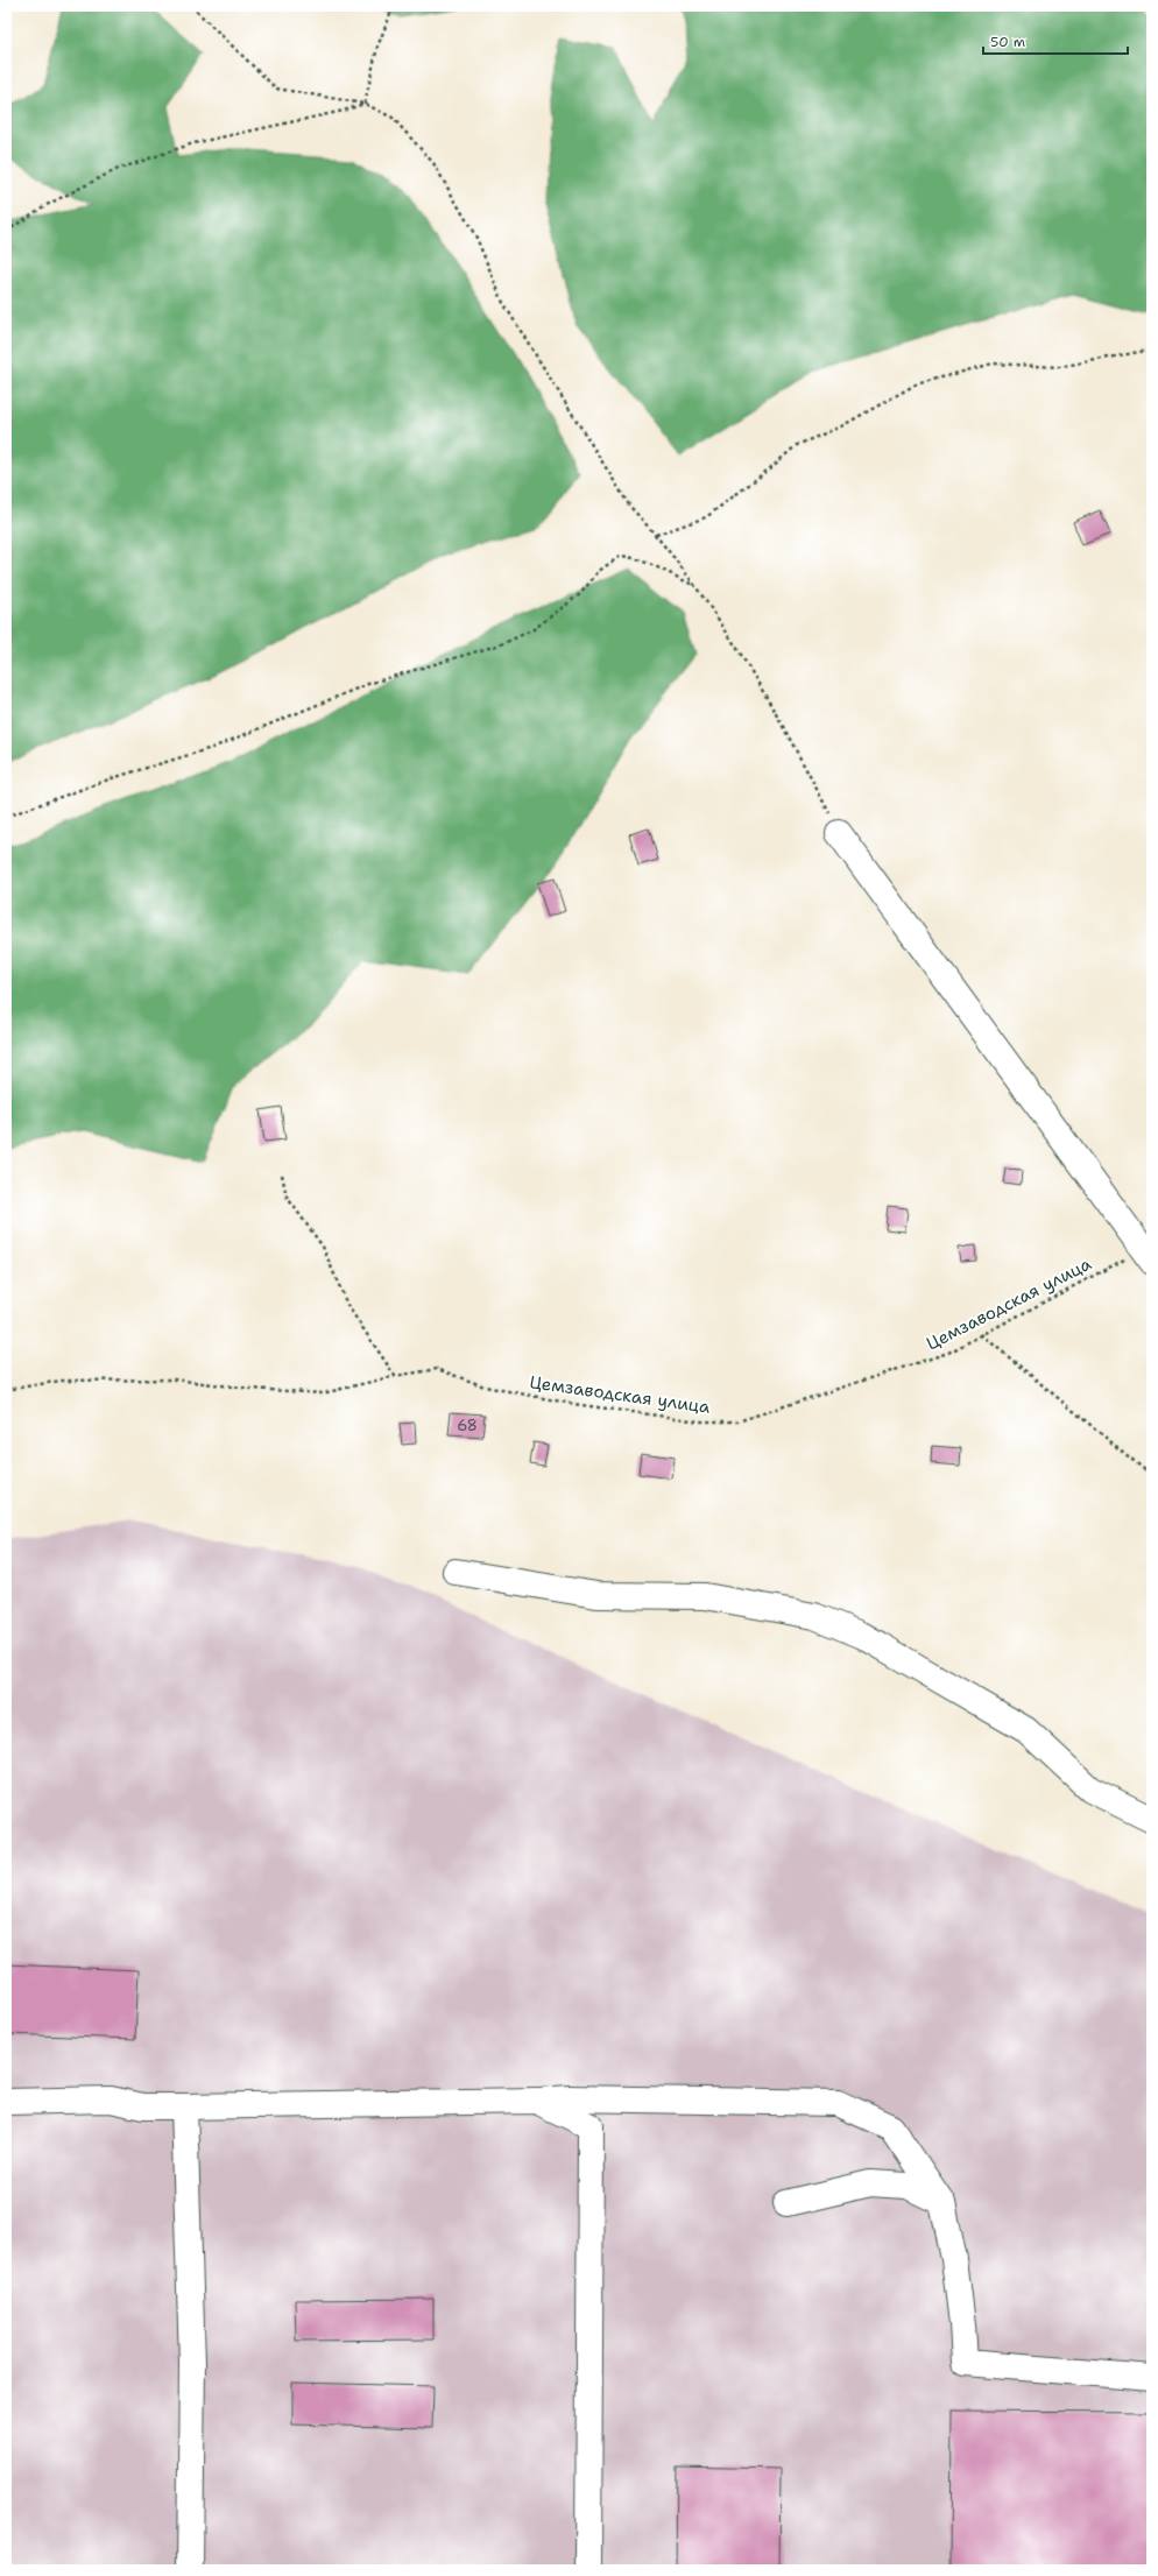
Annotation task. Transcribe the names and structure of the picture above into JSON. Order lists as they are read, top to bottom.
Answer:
{
  "streets": {
    "path": ["Цемзаводская улица"]
  },
  "house_numbers": ["68"],
  "scale_bar": "50 m"
}
